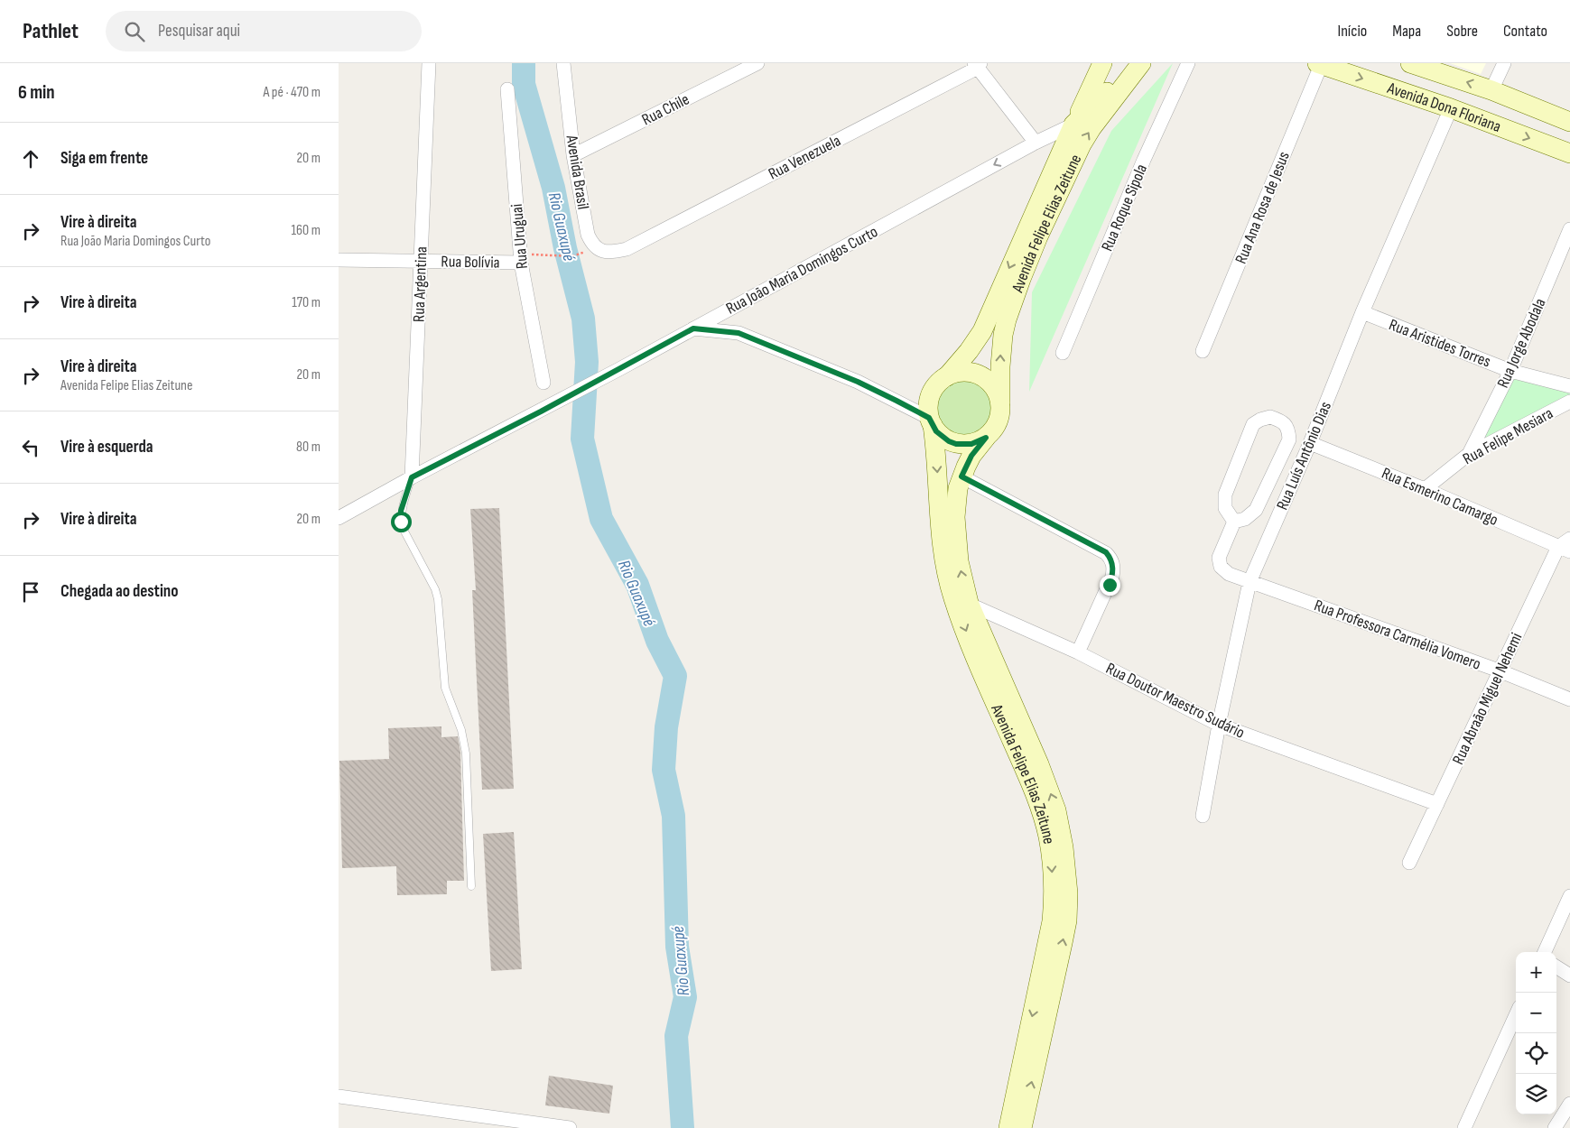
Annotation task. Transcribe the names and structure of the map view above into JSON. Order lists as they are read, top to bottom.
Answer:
{
  "streets": {
    "main road": ["Avenida Dona Floriana", "Avenida Felipe Elias Zeitune"],
    "street": [
      "Rua Chile",
      "Rua Venezuela",
      "Avenida Brasil",
      "Rua Roque Sipola",
      "Rua Ana Rosa de Jesus",
      "Rua Uruguai",
      "Rua Bolívia",
      "Rua João Maria Domingos Curto",
      "Rua Argentina",
      "Rua Aristides Torres",
      "Rua Jorge Abodala",
      "Rua Felipe Mesiara",
      "Rua Luís Antônio Dias",
      "Rua Esmerino Camargo",
      "Rua Professora Carmélia Vomero",
      "Rua Abraão Miguel Nehemi",
      "Rua Doutor Maestro Sudário"
    ]
  },
  "crossings": [
    ["Avenida Dona Floriana", "Rua Ana Rosa de Jesus"],
    ["Avenida Dona Floriana", "Rua Luís Antônio Dias"],
    ["Rua Chile", "Avenida Brasil"],
    ["Rua Venezuela", "Avenida Brasil"],
    ["Avenida Felipe Elias Zeitune", "Rua Doutor Maestro Sudário"],
    ["Rua Uruguai", "Rua Bolívia"],
    ["Rua Bolívia", "Rua Argentina"],
    ["Rua João Maria Domingos Curto", "Rua Argentina"],
    ["Rua Aristides Torres", "Rua Jorge Abodala"],
    ["Rua Aristides Torres", "Rua Luís Antônio Dias"],
    ["Rua Jorge Abodala", "Rua Felipe Mesiara"],
    ["Rua Felipe Mesiara", "Rua Esmerino Camargo"],
    ["Rua Luís Antônio Dias", "Rua Esmerino Camargo"],
    ["Rua Luís Antônio Dias", "Rua Professora Carmélia Vomero"],
    ["Rua Luís Antônio Dias", "Rua Doutor Maestro Sudário"],
    ["Rua Esmerino Camargo", "Rua Abraão Miguel Nehemi"],
    ["Rua Professora Carmélia Vomero", "Rua Abraão Miguel Nehemi"],
    ["Rua Abraão Miguel Nehemi", "Rua Doutor Maestro Sudário"]
  ],
  "one_way": ["Rua João Maria Domingos Curto"],
  "water": ["Rio Guaxupé"],
  "page": {
    "header": "Pathlet",
    "search": "Pesquisar aqui",
    "nav": [
      "Início",
      "Mapa",
      "Sobre",
      "Contato"
    ],
    "heading": ["6 min", "A pé · 470 m"],
    "list": [
      ["Siga em frente", "20 m"],
      ["Vire à direita", "Rua João Maria Domingos Curto", "160 m"],
      ["Vire à direita", "170 m"],
      ["Vire à direita", "Avenida Felipe Elias Zeitune", "20 m"],
      ["Vire à esquerda", "80 m"],
      ["Vire à direita", "20 m"],
      "Chegada ao destino"
    ],
    "map_buttons": ["+", "−"]
  }
}
